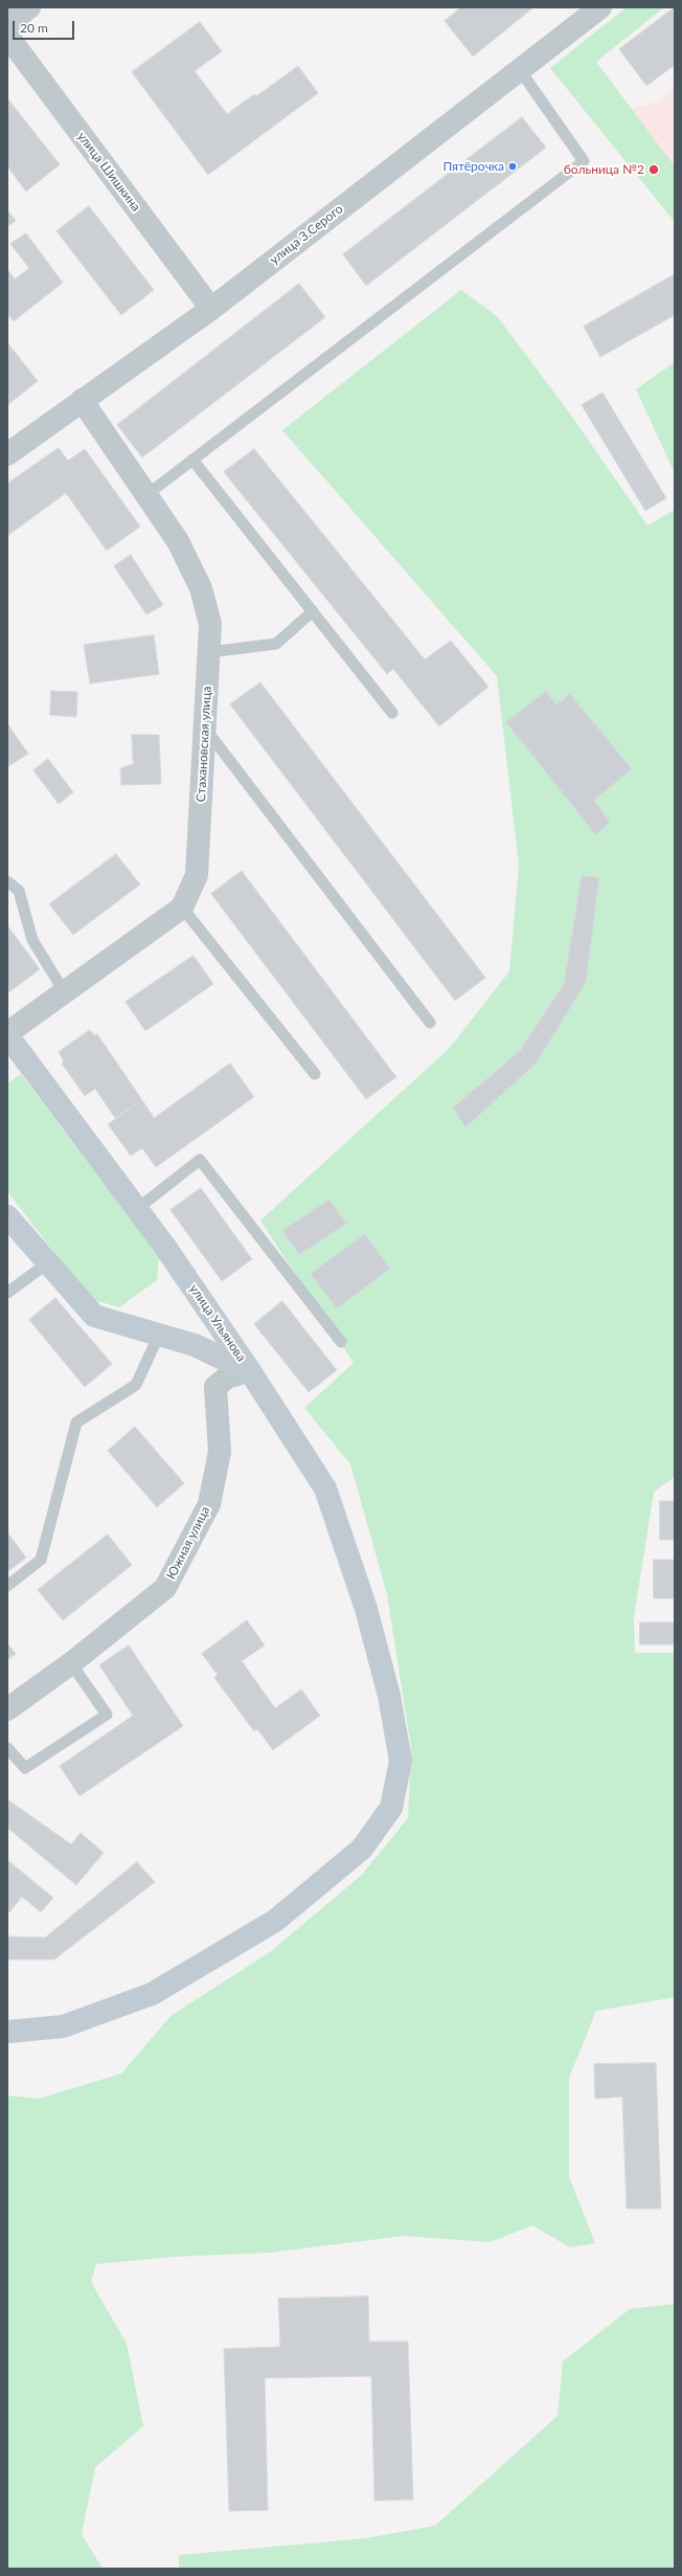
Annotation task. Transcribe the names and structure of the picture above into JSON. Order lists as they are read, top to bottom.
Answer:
{
  "streets": {
    "street": [
      "улица Шишкина",
      "улица З.Серого",
      "Стахановская улица",
      "улица Ульянова",
      "Южная улица"
    ]
  },
  "crossings": [
    ["улица Шишкина", "улица З.Серого"],
    ["улица З.Серого", "Стахановская улица"],
    ["улица Ульянова", "Южная улица"]
  ],
  "places": ["Пятёрочка", "больница №2"],
  "scale_bar": "20 m"
}
